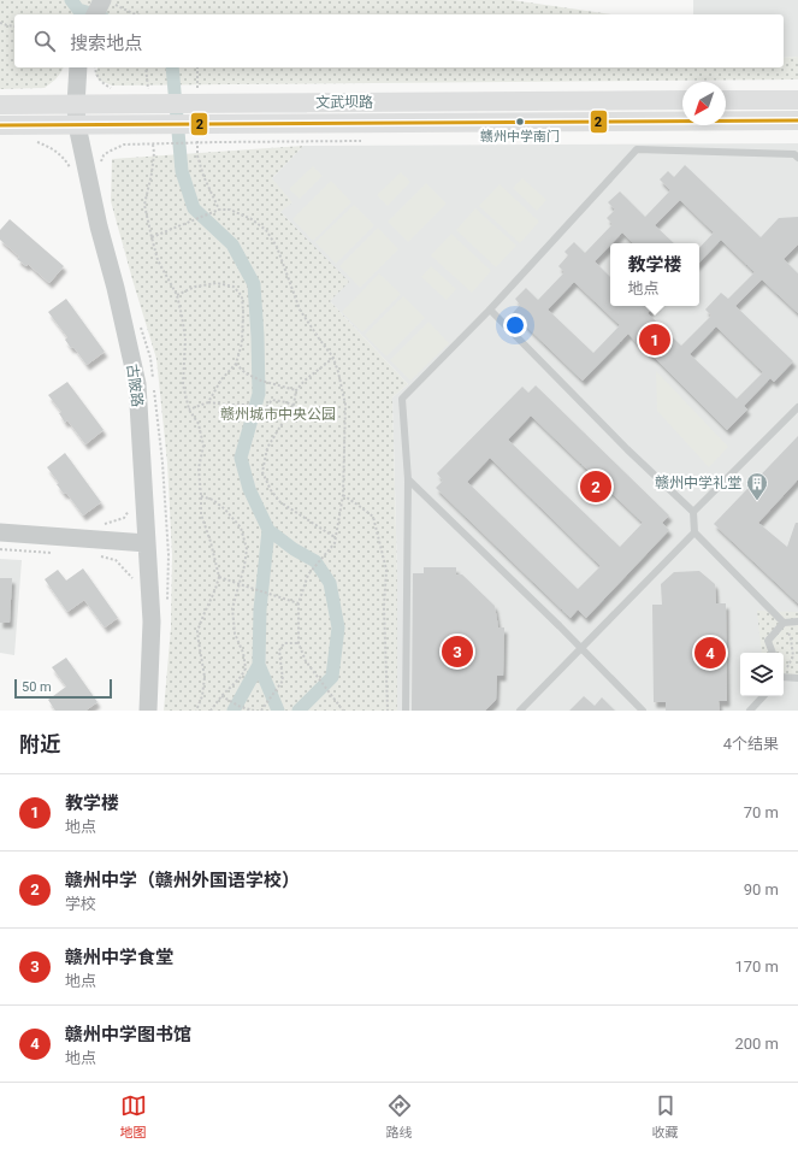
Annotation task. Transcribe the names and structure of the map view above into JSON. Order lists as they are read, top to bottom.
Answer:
{
  "streets": {
    "main road": ["文武坝路"],
    "street": ["古陂路"]
  },
  "crossings": [
    ["文武坝路", "古陂路"]
  ],
  "parks": ["赣州城市中央公园"],
  "places": {
    "other": ["赣州中学南门"],
    "building": ["赣州中学礼堂"]
  },
  "lines": ["transit line 2"],
  "scale_bar": "50 m",
  "north": "bottom left",
  "page": {
    "search": "搜索地点",
    "popup": ["教学楼", "地点"],
    "pins": [
      "1",
      "2",
      "3",
      "4"
    ],
    "scale": "50 m",
    "heading": ["附近", "4个结果"],
    "list": [
      {
        "mark": "1",
        "name": "教学楼",
        "note": "地点",
        "value": "70 m"
      },
      {
        "mark": "2",
        "name": "赣州中学（赣州外国语学校）",
        "note": "学校",
        "value": "90 m"
      },
      {
        "mark": "3",
        "name": "赣州中学食堂",
        "note": "地点",
        "value": "170 m"
      },
      {
        "mark": "4",
        "name": "赣州中学图书馆",
        "note": "地点",
        "value": "200 m"
      }
    ],
    "nav": ["地图", "路线", "收藏"]
  }
}
